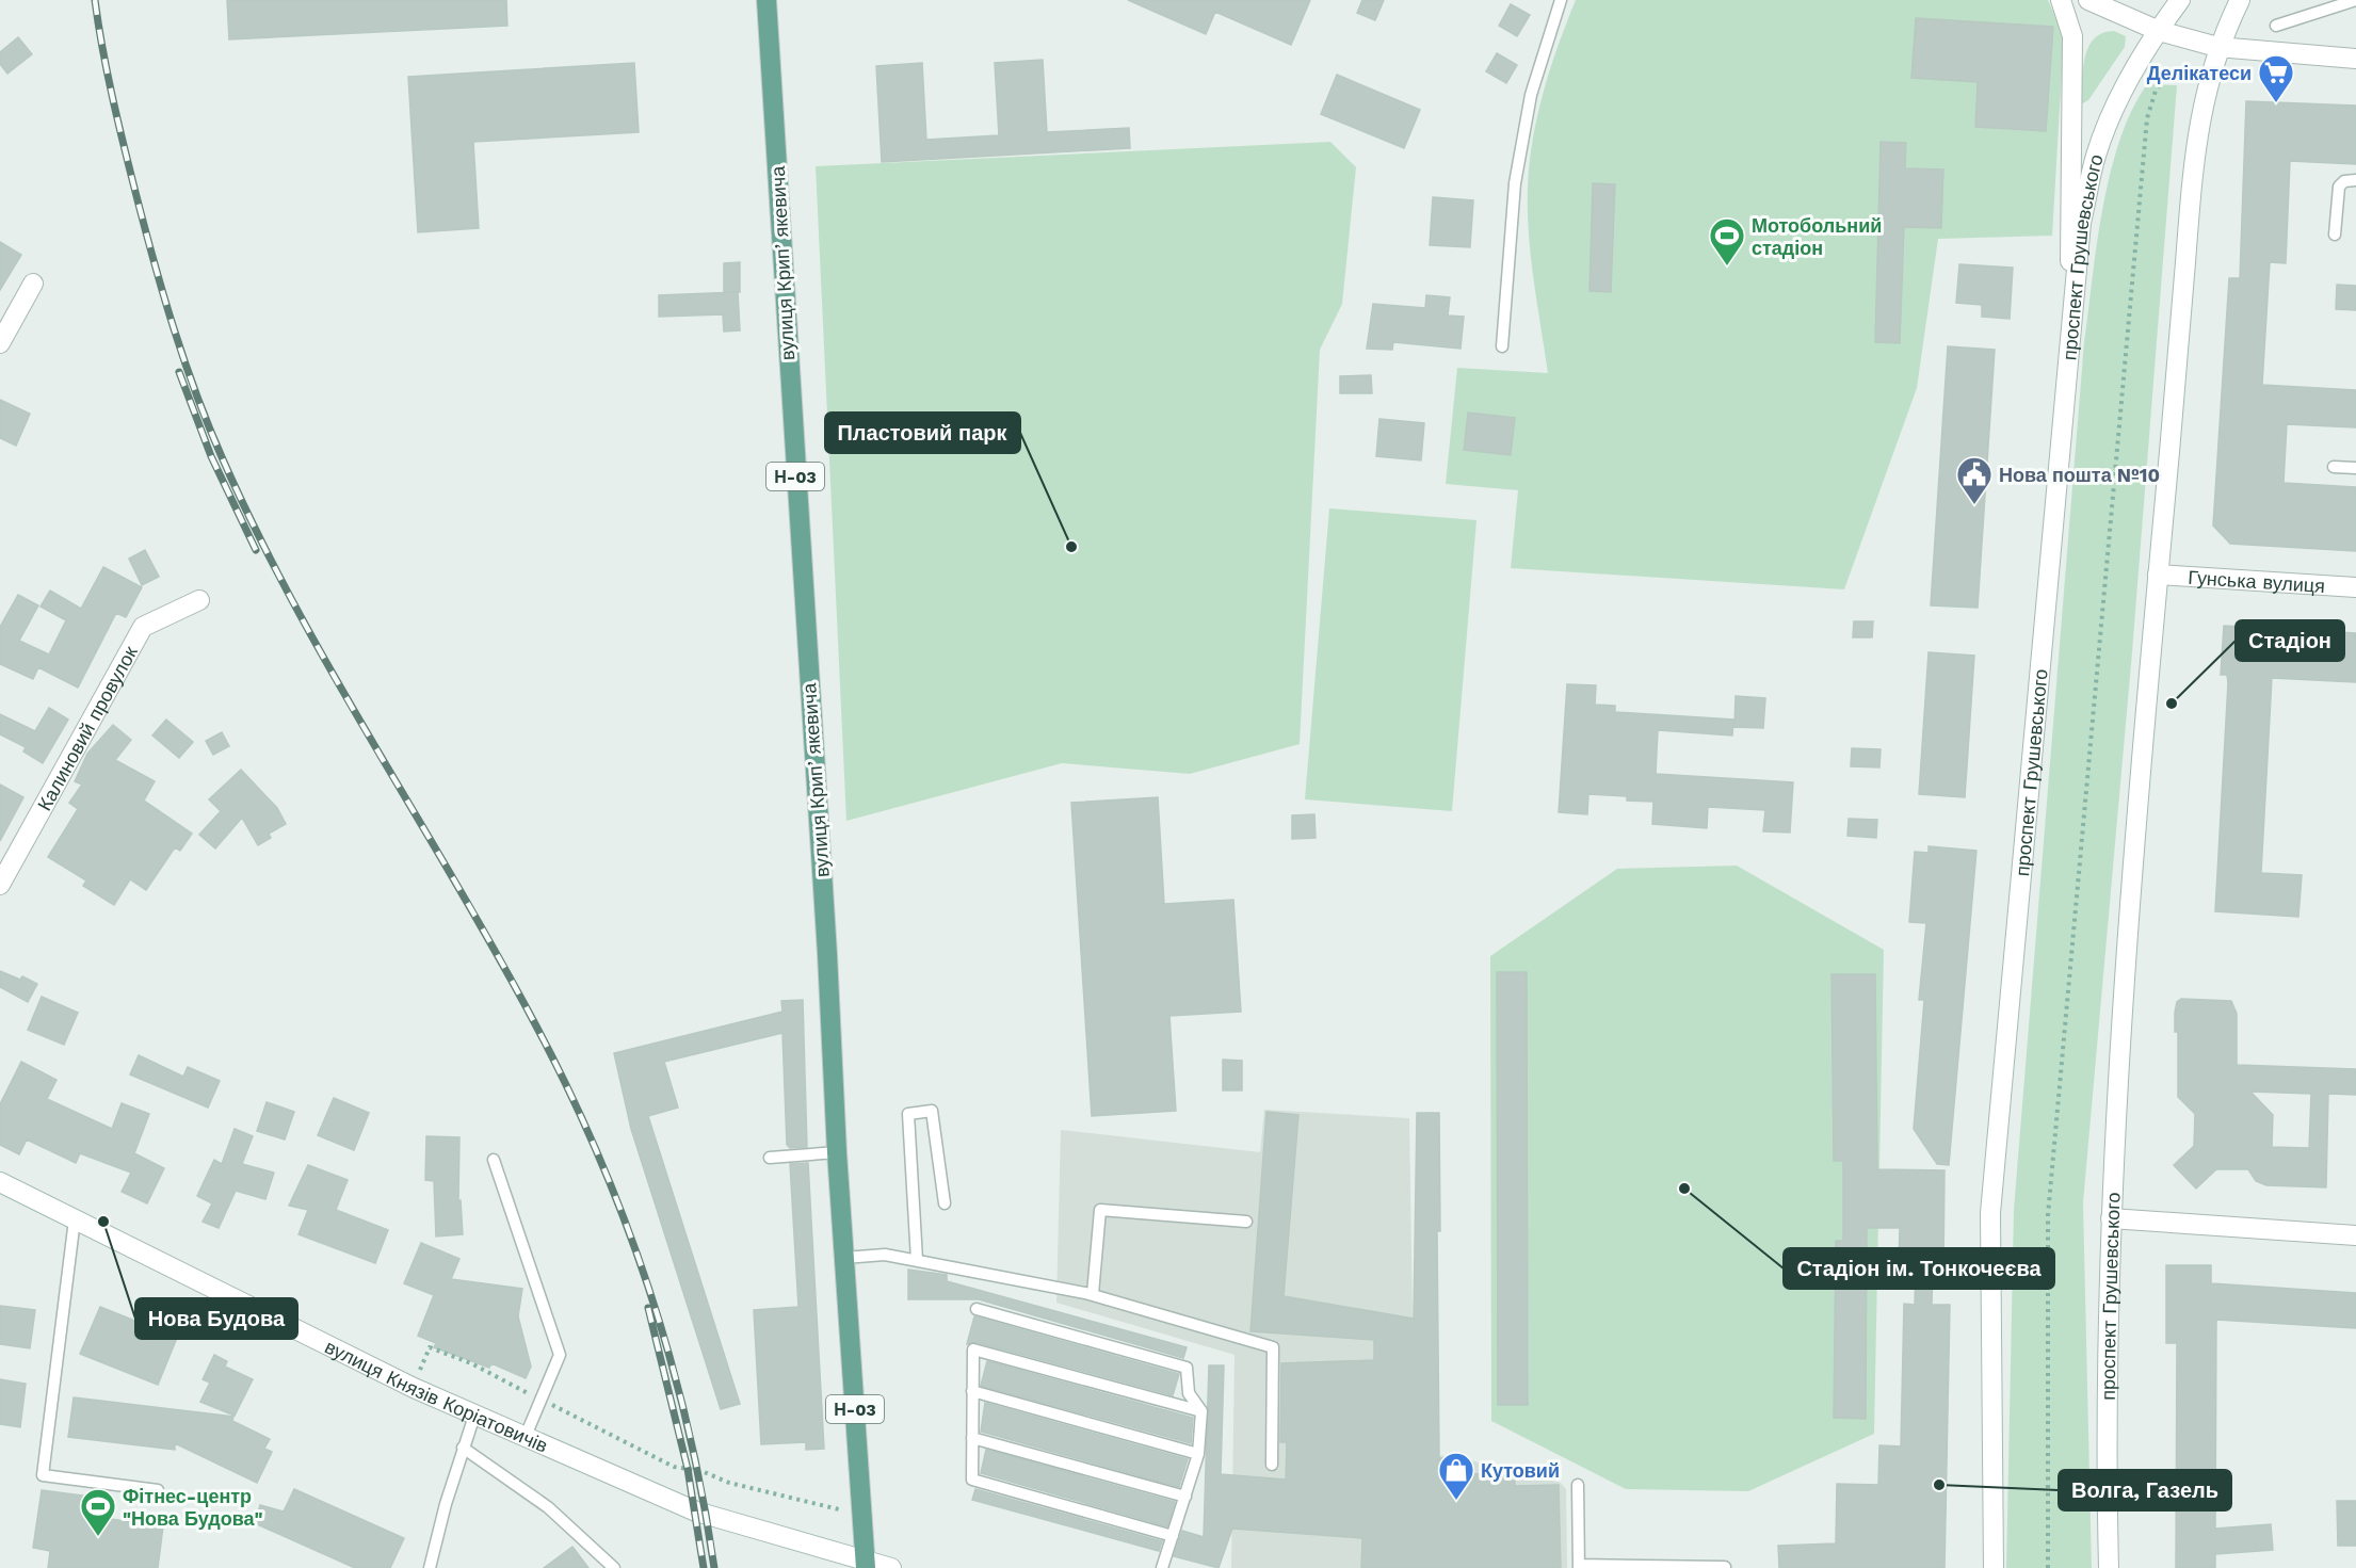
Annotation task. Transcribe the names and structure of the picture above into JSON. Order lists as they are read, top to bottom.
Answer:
{
  "streets": {
    "main road": [
      "проспект Грушевського",
      "вулиця Крипʼякевича",
      "Н-03",
      "Гунська вулиця",
      "Калиновий провулок",
      "вулиця Князів Коріатовичів"
    ]
  },
  "crossings": [
    ["проспект Грушевського", "Гунська вулиця"],
    ["вулиця Крипʼякевича", "вулиця Князів Коріатовичів"]
  ],
  "places": {
    "supermarket": ["Делікатеси"],
    "sports": ["Мотобольний стадіон", "Фітнес-центр \"Нова Будова\""],
    "public building": ["Нова пошта №10"],
    "other": [
      "Пластовий парк",
      "Стадіон",
      "Стадіон ім. Тонкочеєва",
      "Нова Будова",
      "Волга, Газель"
    ],
    "shop": ["Кутовий"]
  }
}
